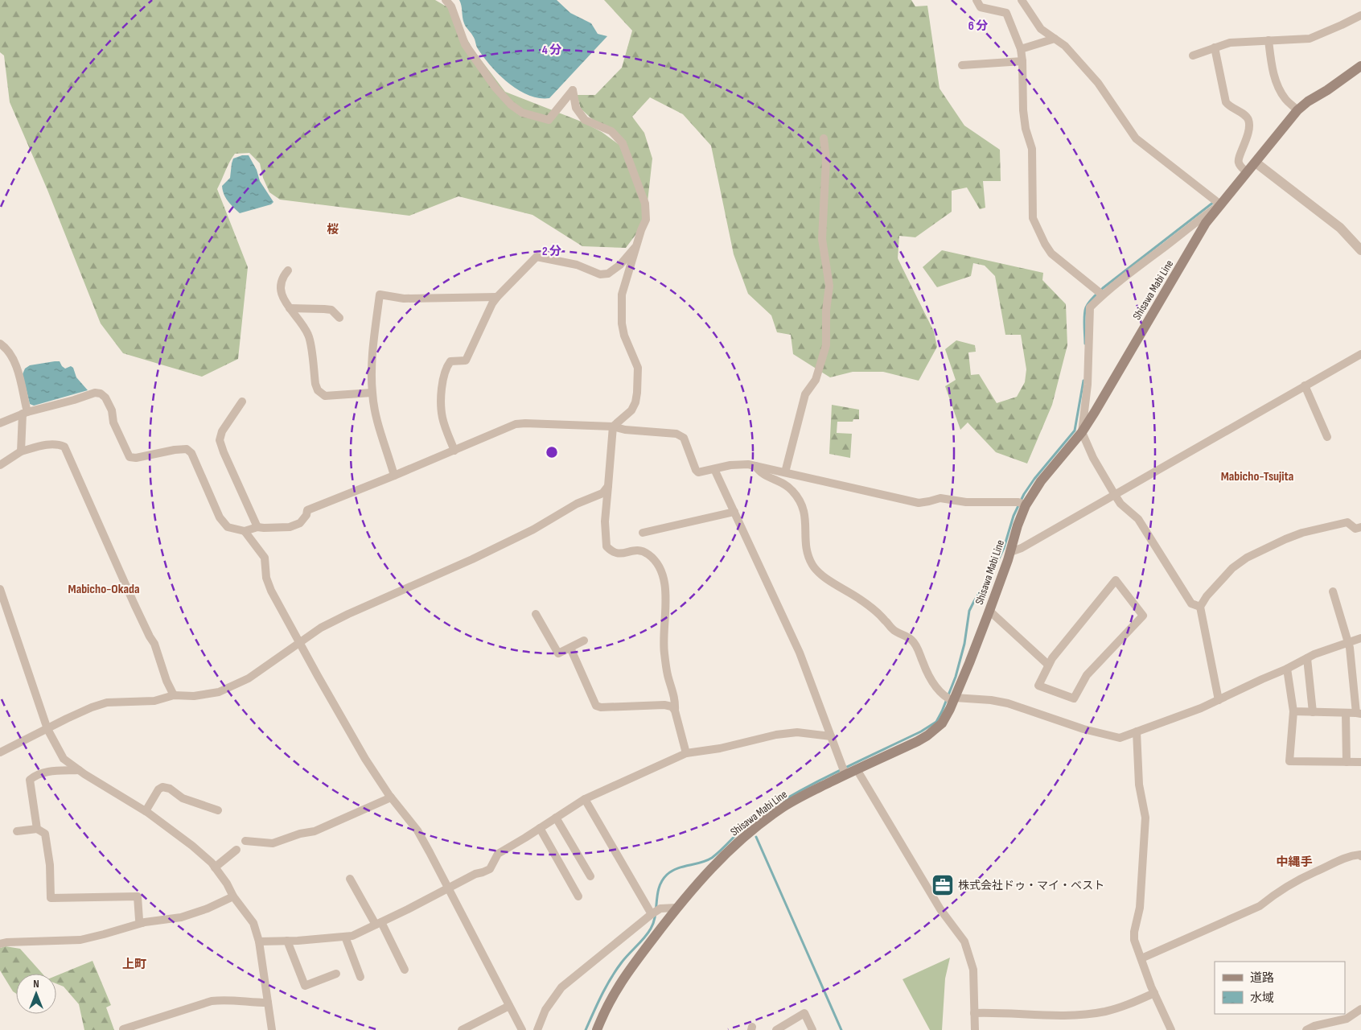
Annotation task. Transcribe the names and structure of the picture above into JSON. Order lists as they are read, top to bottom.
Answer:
{
  "streets": {
    "main road": ["Shisawa Mabi Line"]
  },
  "districts": [
    "桜",
    "Mabicho-Tsujita",
    "Mabicho-Okada",
    "中縄手",
    "上町"
  ],
  "places": {
    "office": ["株式会社ドゥ・マイ・ベスト"]
  },
  "legend": ["道路", "水域"],
  "north": "top",
  "rings": ["6 分", "4 分", "2 分"]
}
